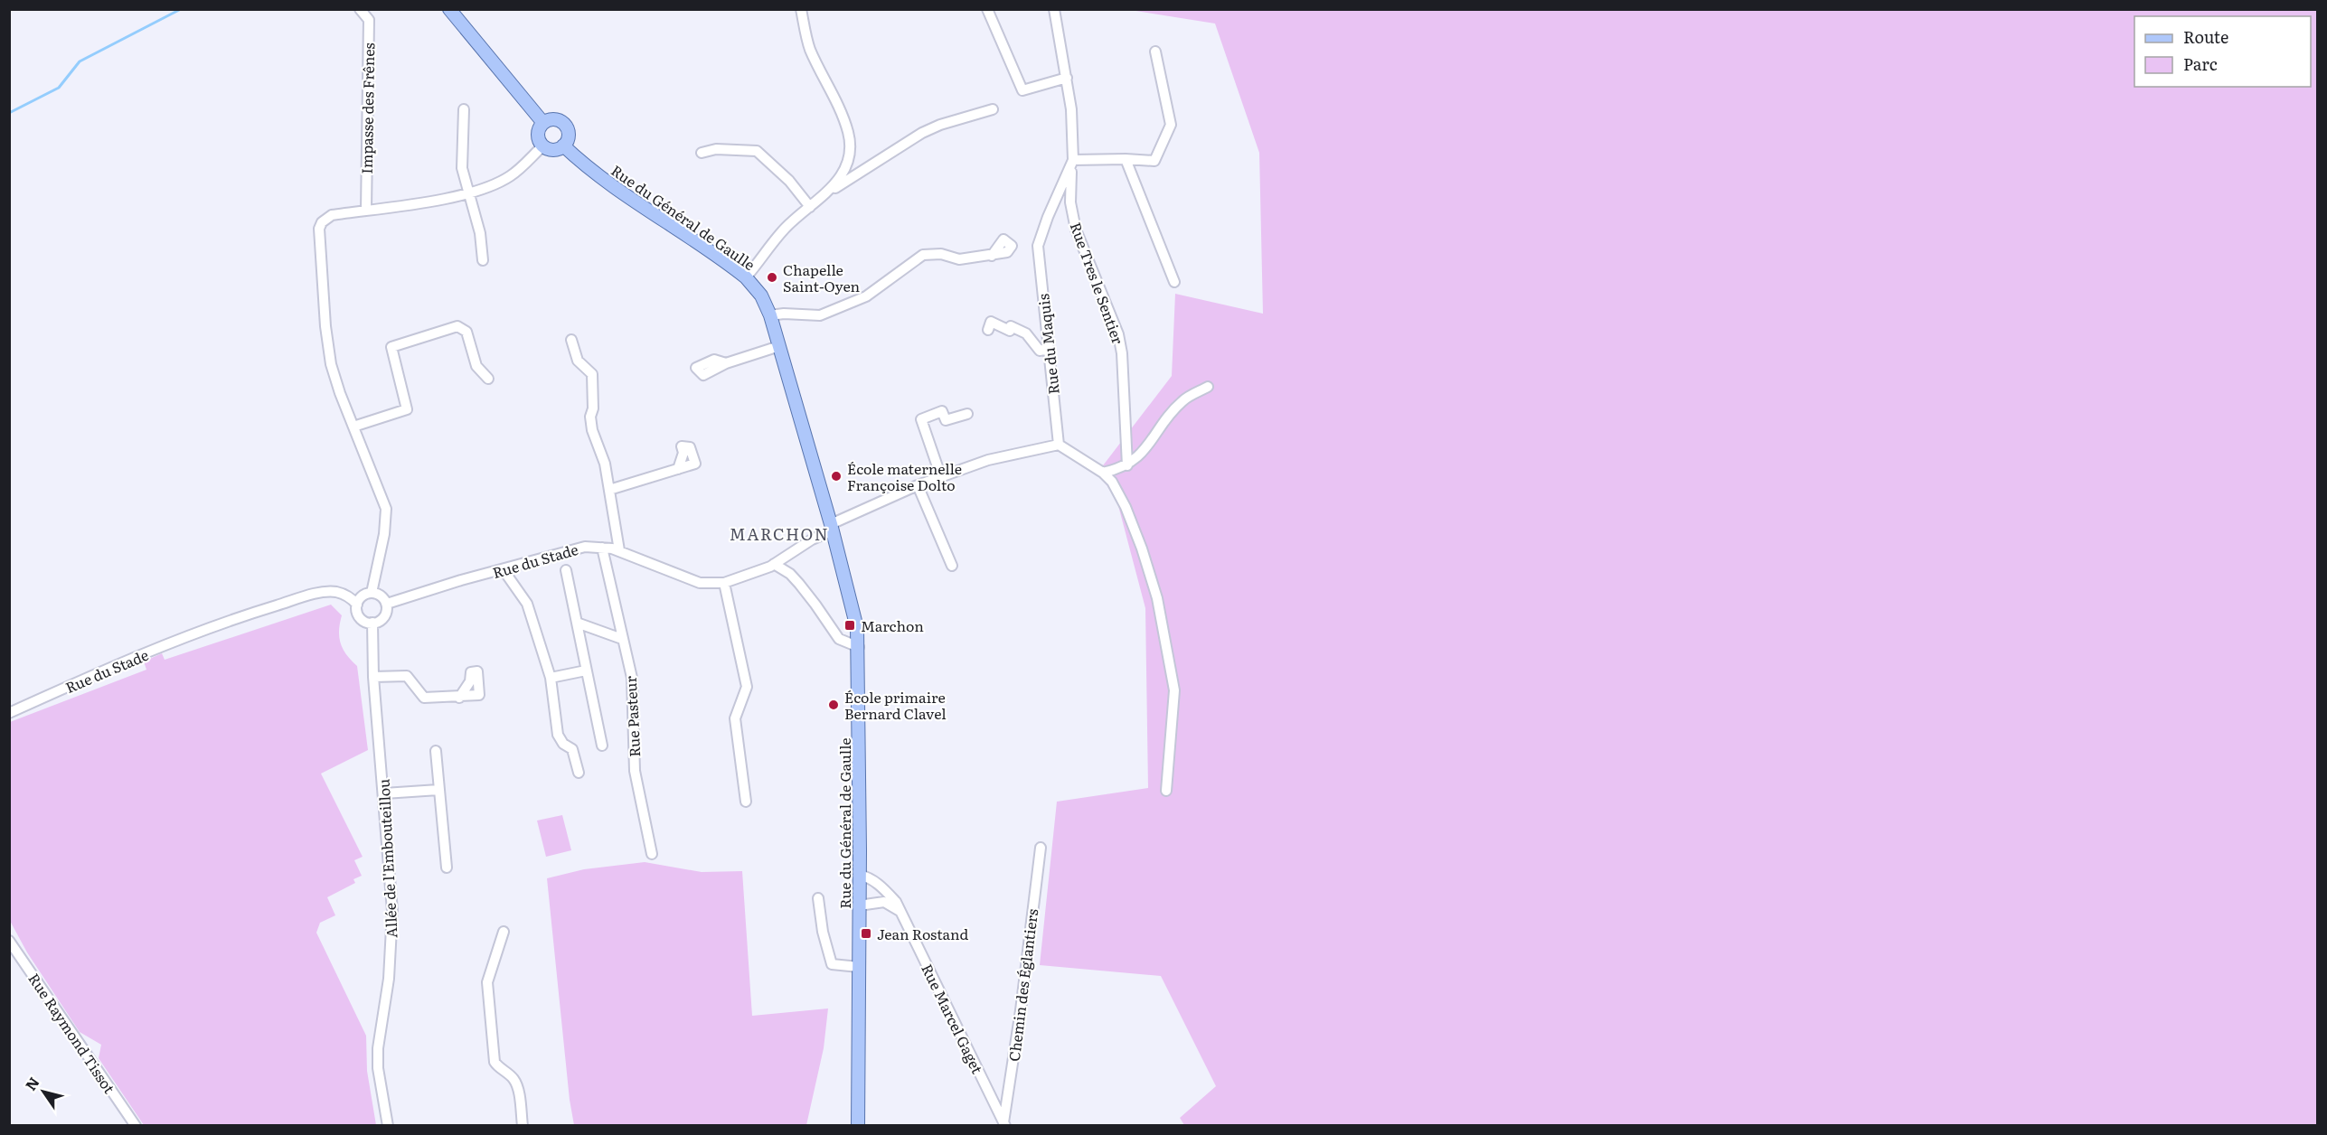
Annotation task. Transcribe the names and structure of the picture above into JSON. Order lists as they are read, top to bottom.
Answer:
{
  "streets": {
    "main road": ["Rue du Général de Gaulle"],
    "street": [
      "Impasse des Frênes",
      "Rue Tres le Sentier",
      "Rue du Maquis",
      "Rue du Stade",
      "Rue Pasteur",
      "Allée de l'Embouteillou",
      "Chemin des Églantiers",
      "Rue Marcel Gaget",
      "Rue Raymond Tissot"
    ]
  },
  "crossings": [
    ["Rue du Général de Gaulle", "Rue du Stade"],
    ["Rue du Général de Gaulle", "Rue Marcel Gaget"],
    ["Rue Tres le Sentier", "Rue du Maquis"],
    ["Rue du Stade", "Rue Pasteur"],
    ["Rue du Stade", "Allée de l'Embouteillou"],
    ["Chemin des Églantiers", "Rue Marcel Gaget"]
  ],
  "districts": ["MARCHON"],
  "places": {
    "other": ["Chapelle Saint-Oyen", "École maternelle Françoise Dolto", "École primaire Bernard Clavel"],
    "transit": ["Marchon", "Jean Rostand"]
  },
  "legend": ["Route", "Parc"],
  "north": "top left"
}
